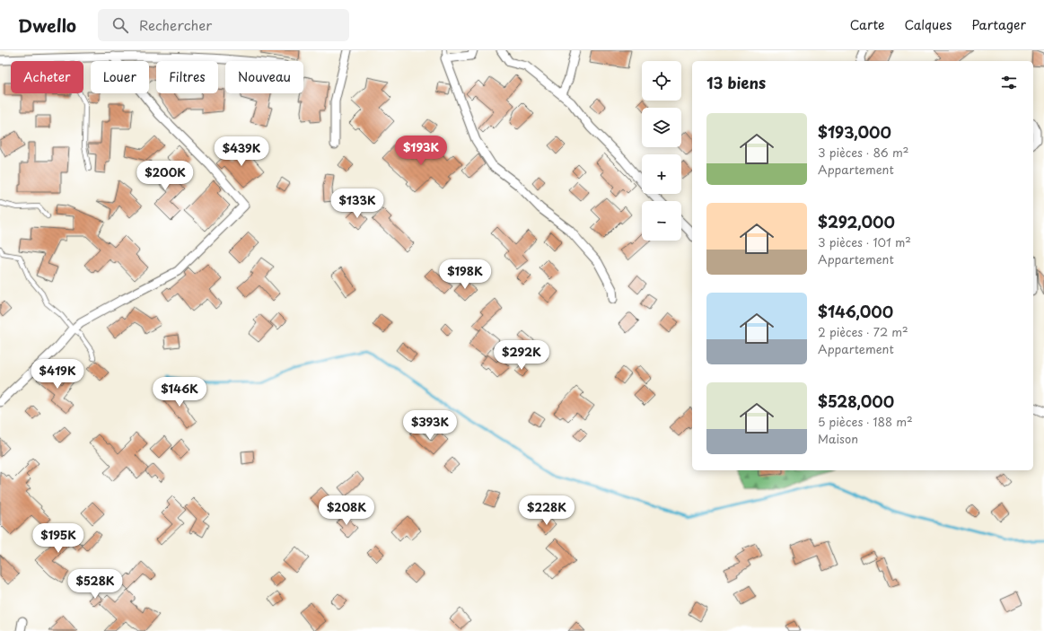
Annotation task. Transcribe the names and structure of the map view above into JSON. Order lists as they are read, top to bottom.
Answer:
{
  "page": {
    "header": "Dwello",
    "search": "Rechercher",
    "nav": ["Carte", "Calques", "Partager"],
    "map_buttons": ["+", "−"],
    "chip": [
      "Acheter",
      "Louer",
      "Filtres",
      "Nouveau"
    ],
    "heading": "13 biens",
    "list": [
      {
        "name": "$193,000",
        "note": "3 pièces · 86 m² · Appartement"
      },
      {
        "name": "$292,000",
        "note": "3 pièces · 101 m² · Appartement"
      },
      {
        "name": "$146,000",
        "note": "2 pièces · 72 m² · Appartement"
      },
      {
        "name": "$528,000",
        "note": "5 pièces · 188 m² · Maison"
      }
    ],
    "price": [
      "$193K",
      "$439K",
      "$200K",
      "$133K",
      "$198K",
      "$292K",
      "$419K",
      "$146K",
      "$393K",
      "$208K",
      "$228K",
      "$195K",
      "$528K"
    ]
  }
}
